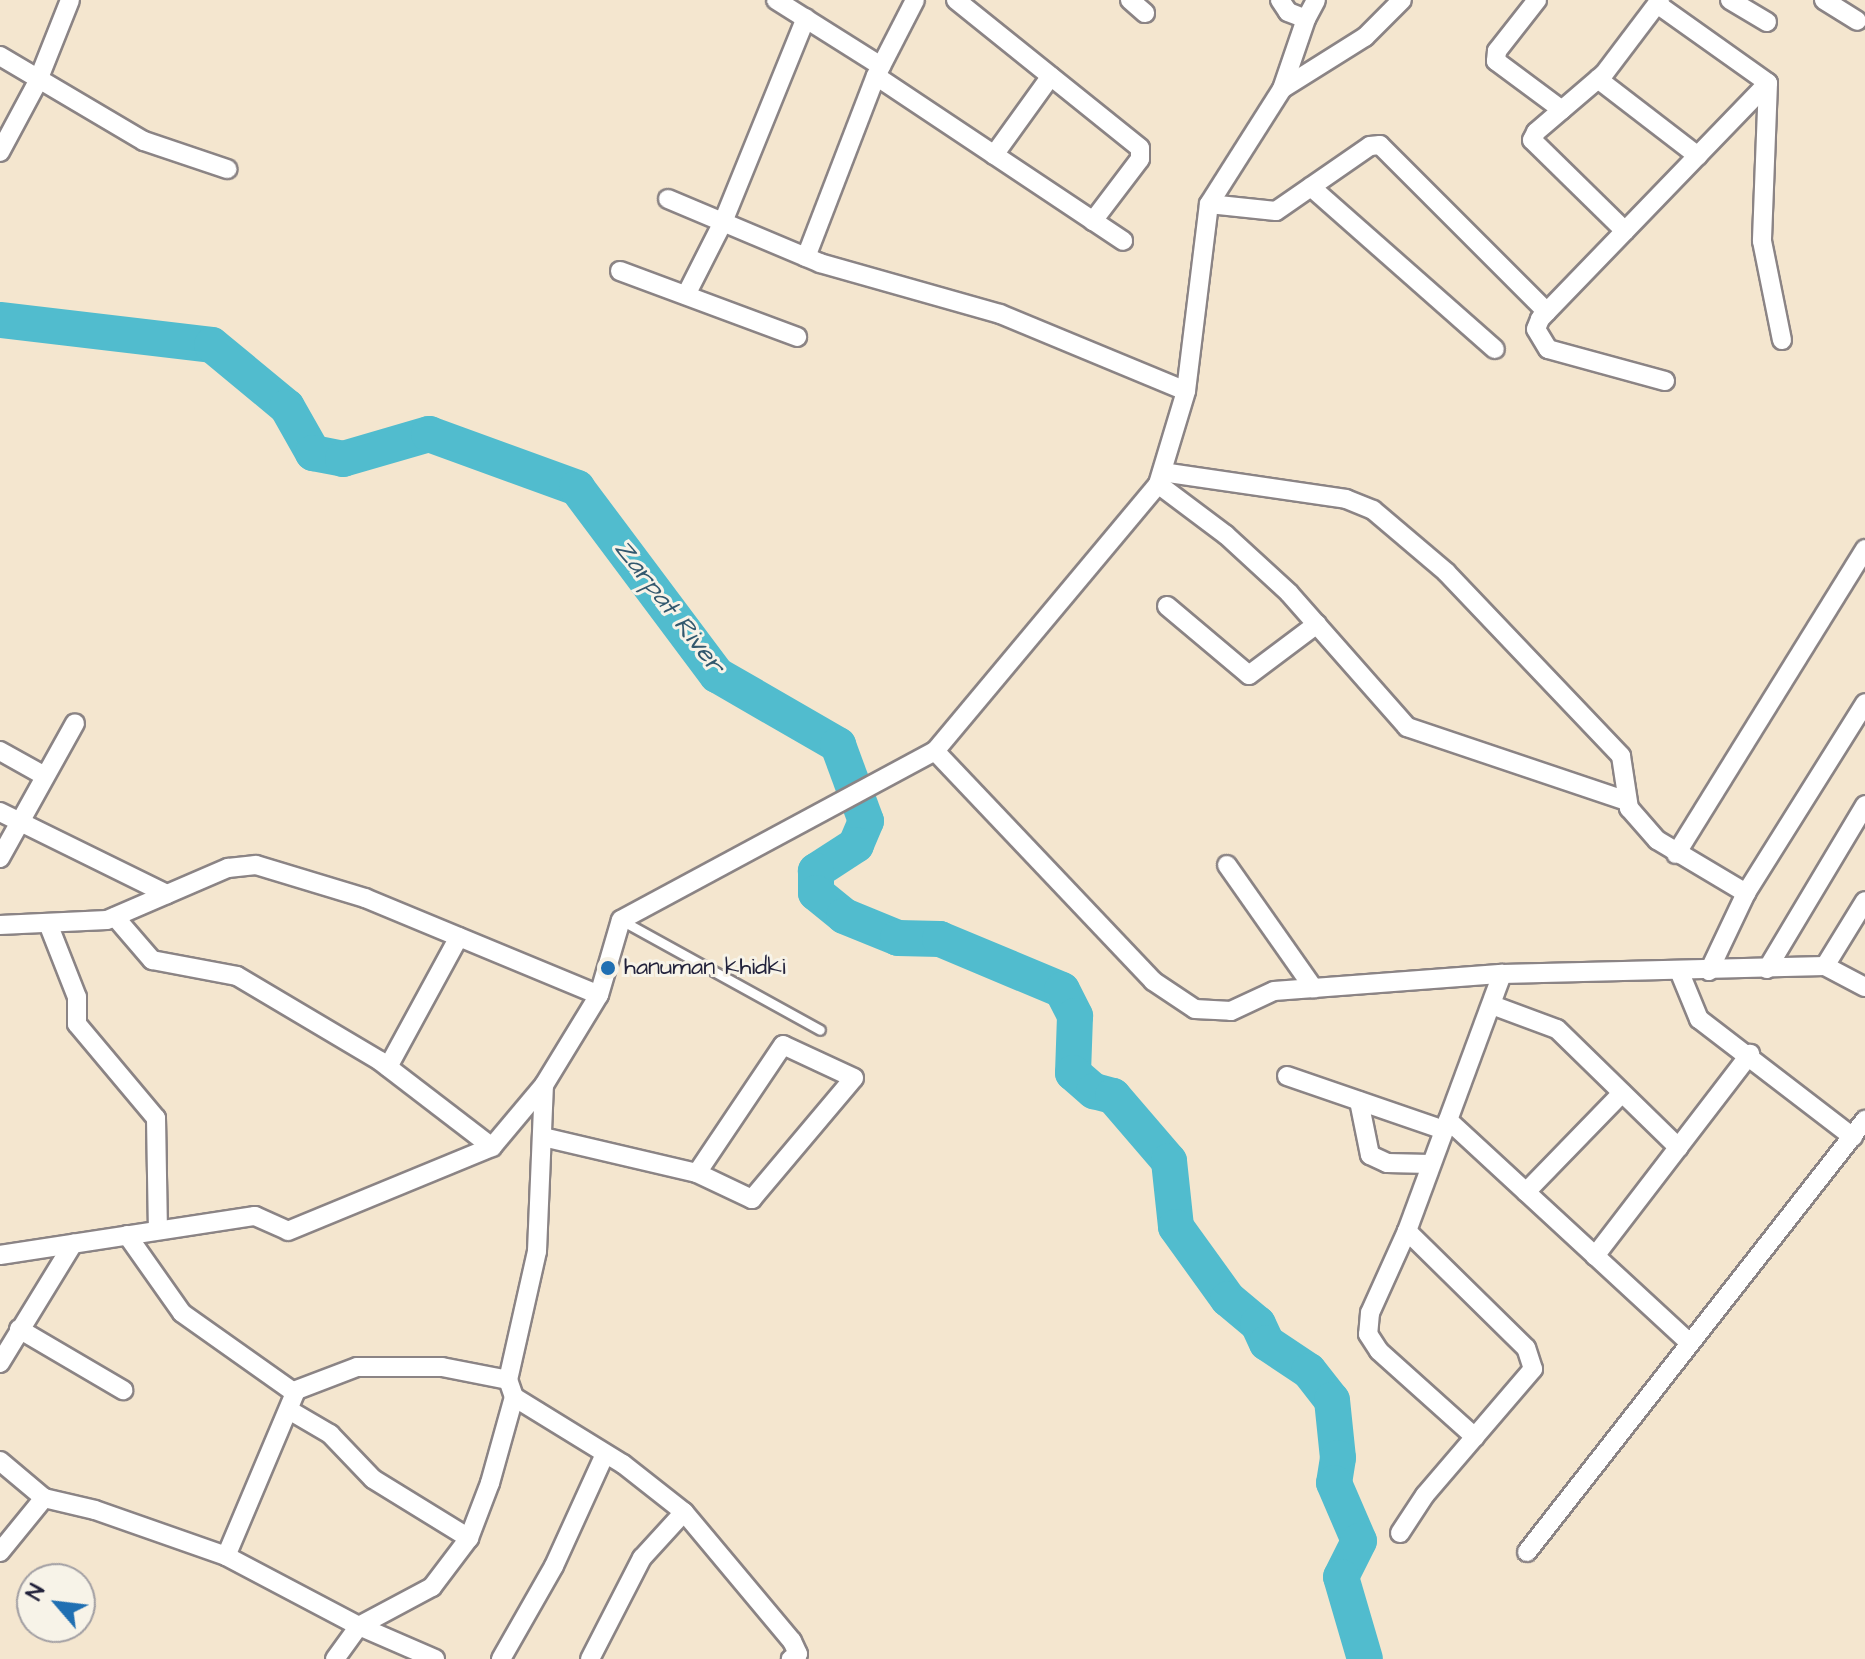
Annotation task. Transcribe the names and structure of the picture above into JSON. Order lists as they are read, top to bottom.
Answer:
{
  "water": ["Zarpat River"],
  "places": ["hanuman khidki"],
  "north": "top left"
}
